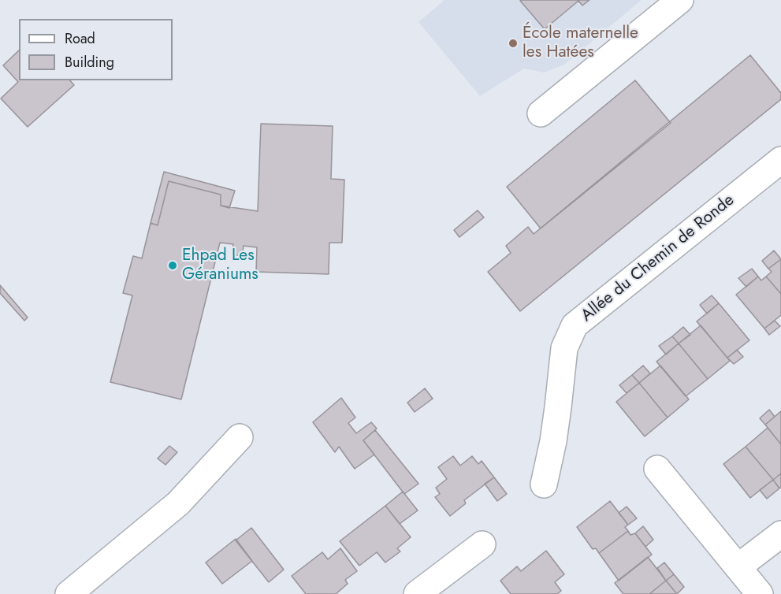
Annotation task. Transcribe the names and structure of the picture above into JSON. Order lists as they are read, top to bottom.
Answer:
{
  "streets": {
    "street": ["Allée du Chemin de Ronde"]
  },
  "places": ["École maternelle les Hatées", "Ehpad Les Géraniums"],
  "legend": ["Road", "Building"]
}
